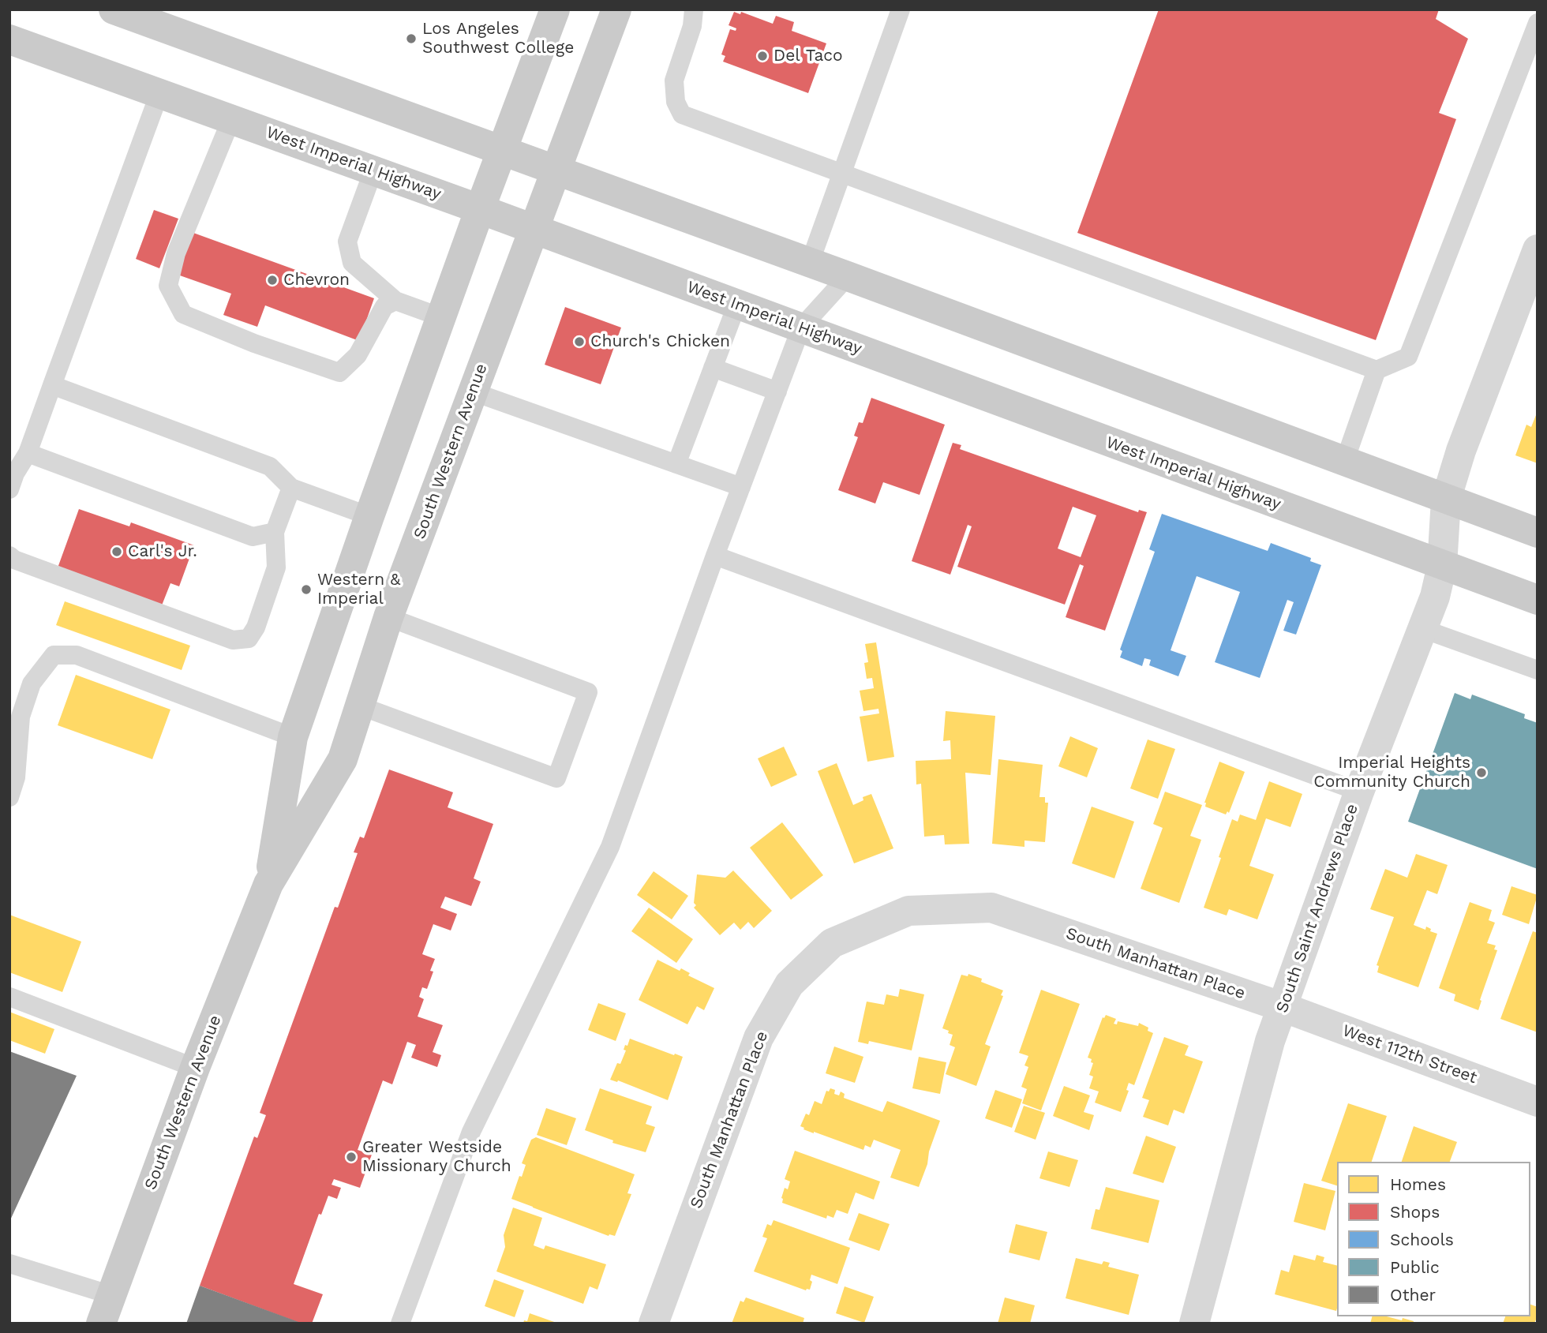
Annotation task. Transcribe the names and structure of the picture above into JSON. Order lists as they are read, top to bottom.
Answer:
{
  "streets": {
    "main road": ["West Imperial Highway", "South Western Avenue"],
    "street": ["South Saint Andrews Place", "South Manhattan Place", "West 112th Street"]
  },
  "crossings": [
    ["West Imperial Highway", "South Western Avenue"],
    ["West Imperial Highway", "South Saint Andrews Place"],
    ["South Saint Andrews Place", "South Manhattan Place"],
    ["South Saint Andrews Place", "West 112th Street"],
    ["South Manhattan Place", "West 112th Street"]
  ],
  "places": [
    "Los Angeles Southwest College",
    "Del Taco",
    "Chevron",
    "Church's Chicken",
    "Carl's Jr.",
    "Western & Imperial",
    "Imperial Heights Community Church",
    "Greater Westside Missionary Church"
  ],
  "legend": [
    "Homes",
    "Shops",
    "Schools",
    "Public",
    "Other"
  ]
}
